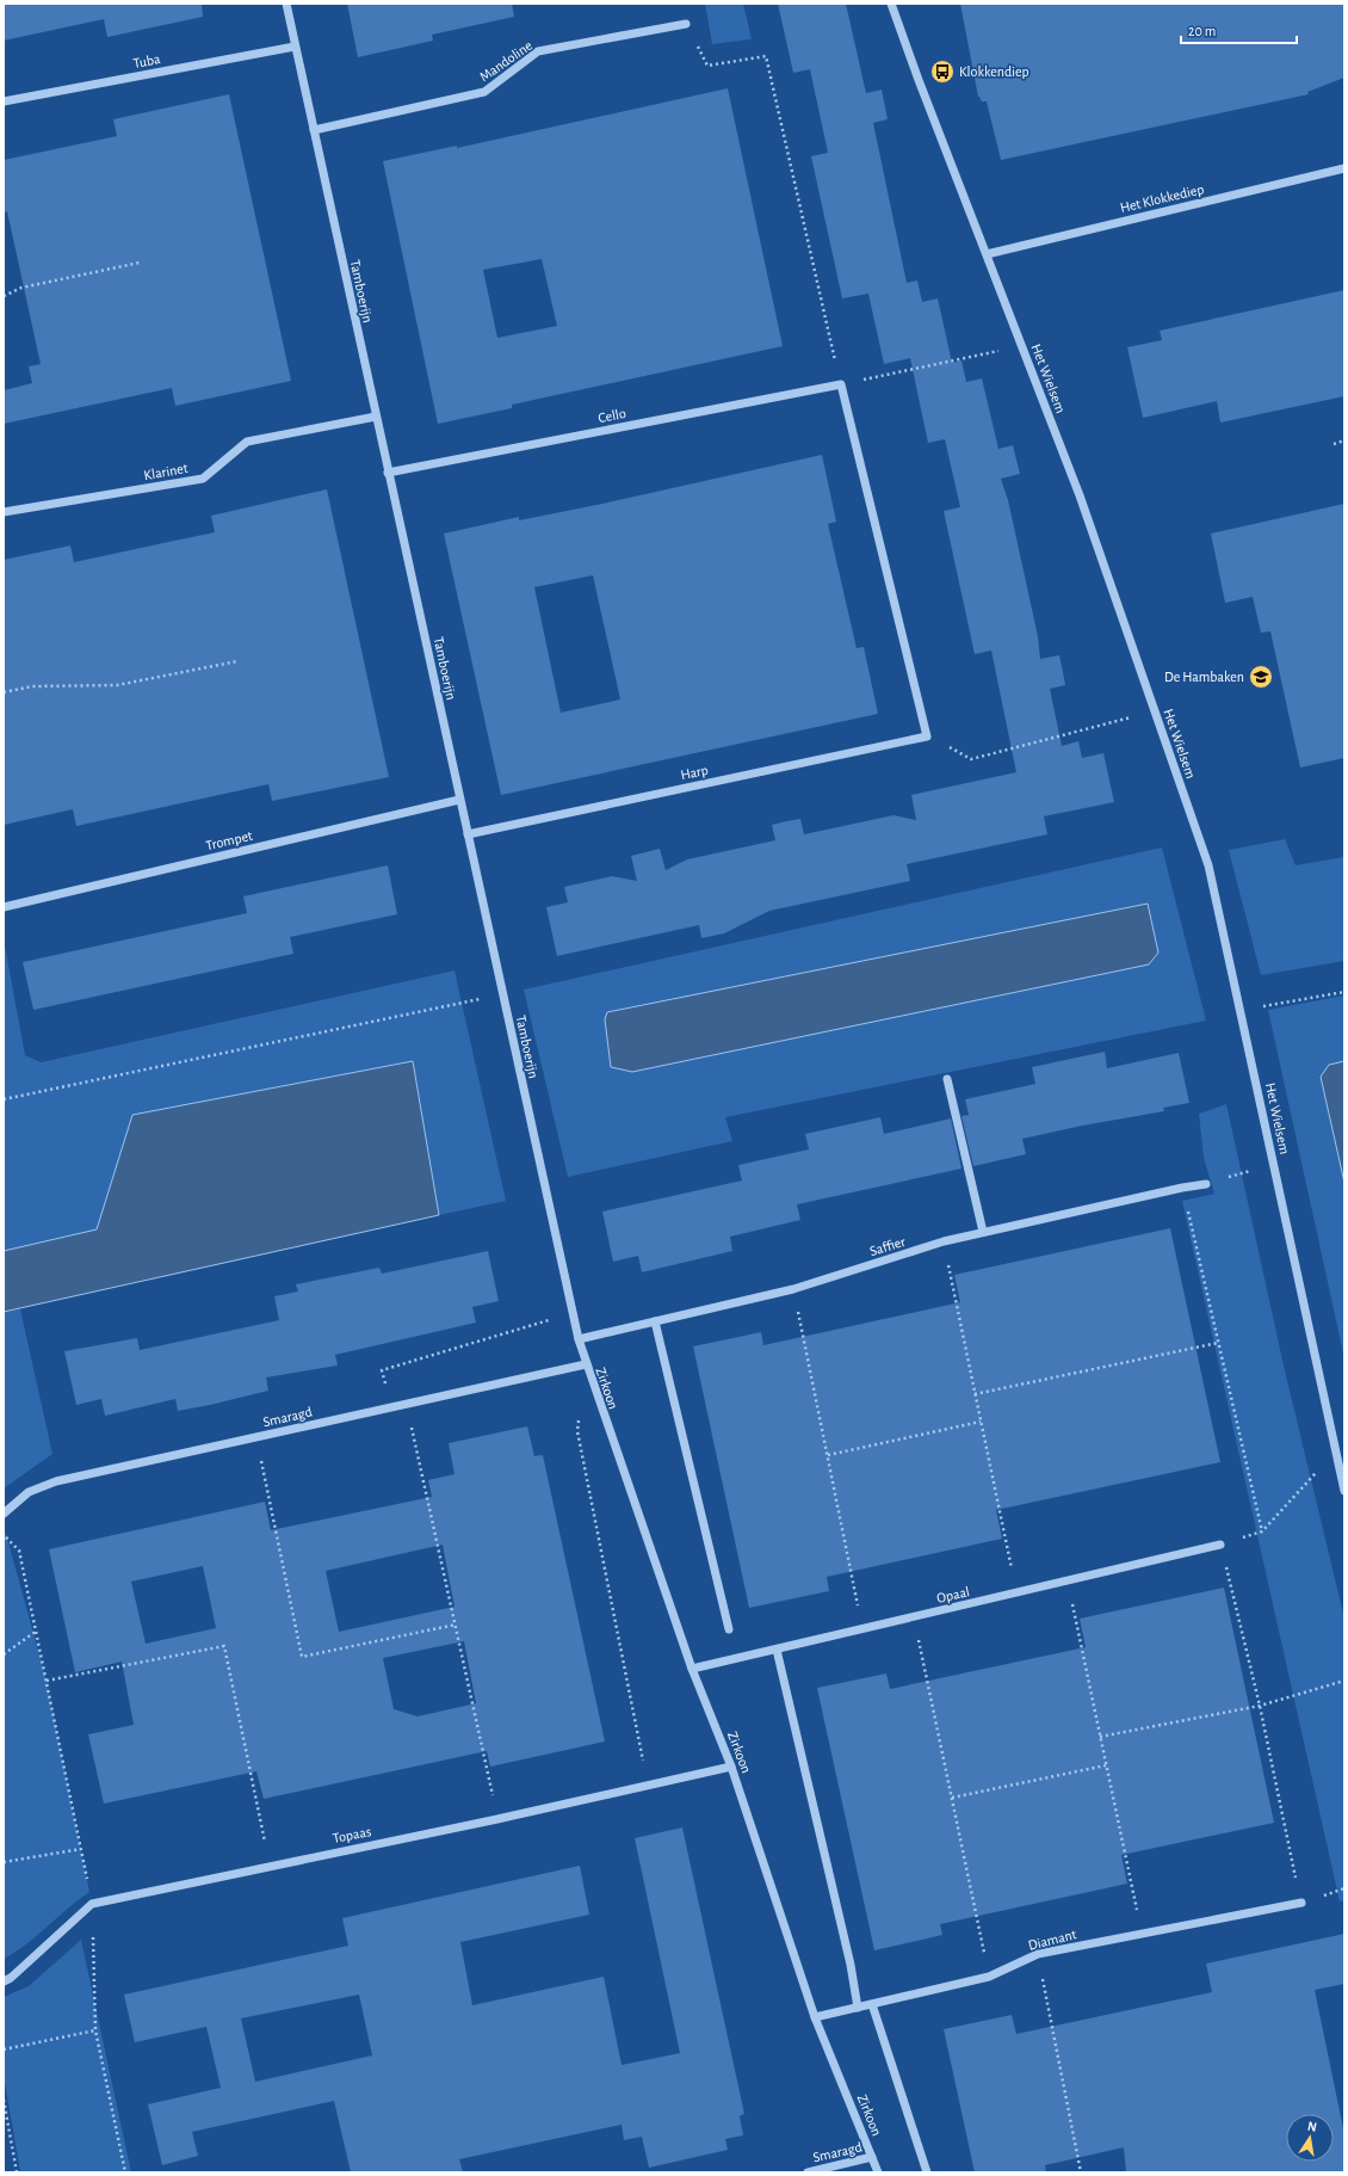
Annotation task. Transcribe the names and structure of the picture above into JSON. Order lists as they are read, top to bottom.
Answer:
{
  "streets": {
    "street": [
      "Tuba",
      "Mandoline",
      "Het Klokkediep",
      "Tamboerijn",
      "Het Wielsem",
      "Cello",
      "Klarinet",
      "Harp",
      "Trompet",
      "Saffier",
      "Zirkoon",
      "Smaragd",
      "Opaal",
      "Topaas",
      "Diamant"
    ]
  },
  "crossings": [
    ["Tuba", "Tamboerijn"],
    ["Mandoline", "Tamboerijn"],
    ["Het Klokkediep", "Het Wielsem"],
    ["Tamboerijn", "Cello"],
    ["Tamboerijn", "Klarinet"],
    ["Tamboerijn", "Harp"],
    ["Tamboerijn", "Trompet"],
    ["Tamboerijn", "Saffier"],
    ["Tamboerijn", "Zirkoon"],
    ["Saffier", "Zirkoon"],
    ["Zirkoon", "Smaragd"],
    ["Zirkoon", "Opaal"],
    ["Zirkoon", "Topaas"],
    ["Zirkoon", "Diamant"]
  ],
  "places": {
    "bus stop": ["Klokkendiep"],
    "school or university": ["De Hambaken"]
  },
  "scale_bar": "20 m",
  "north": "top"
}
